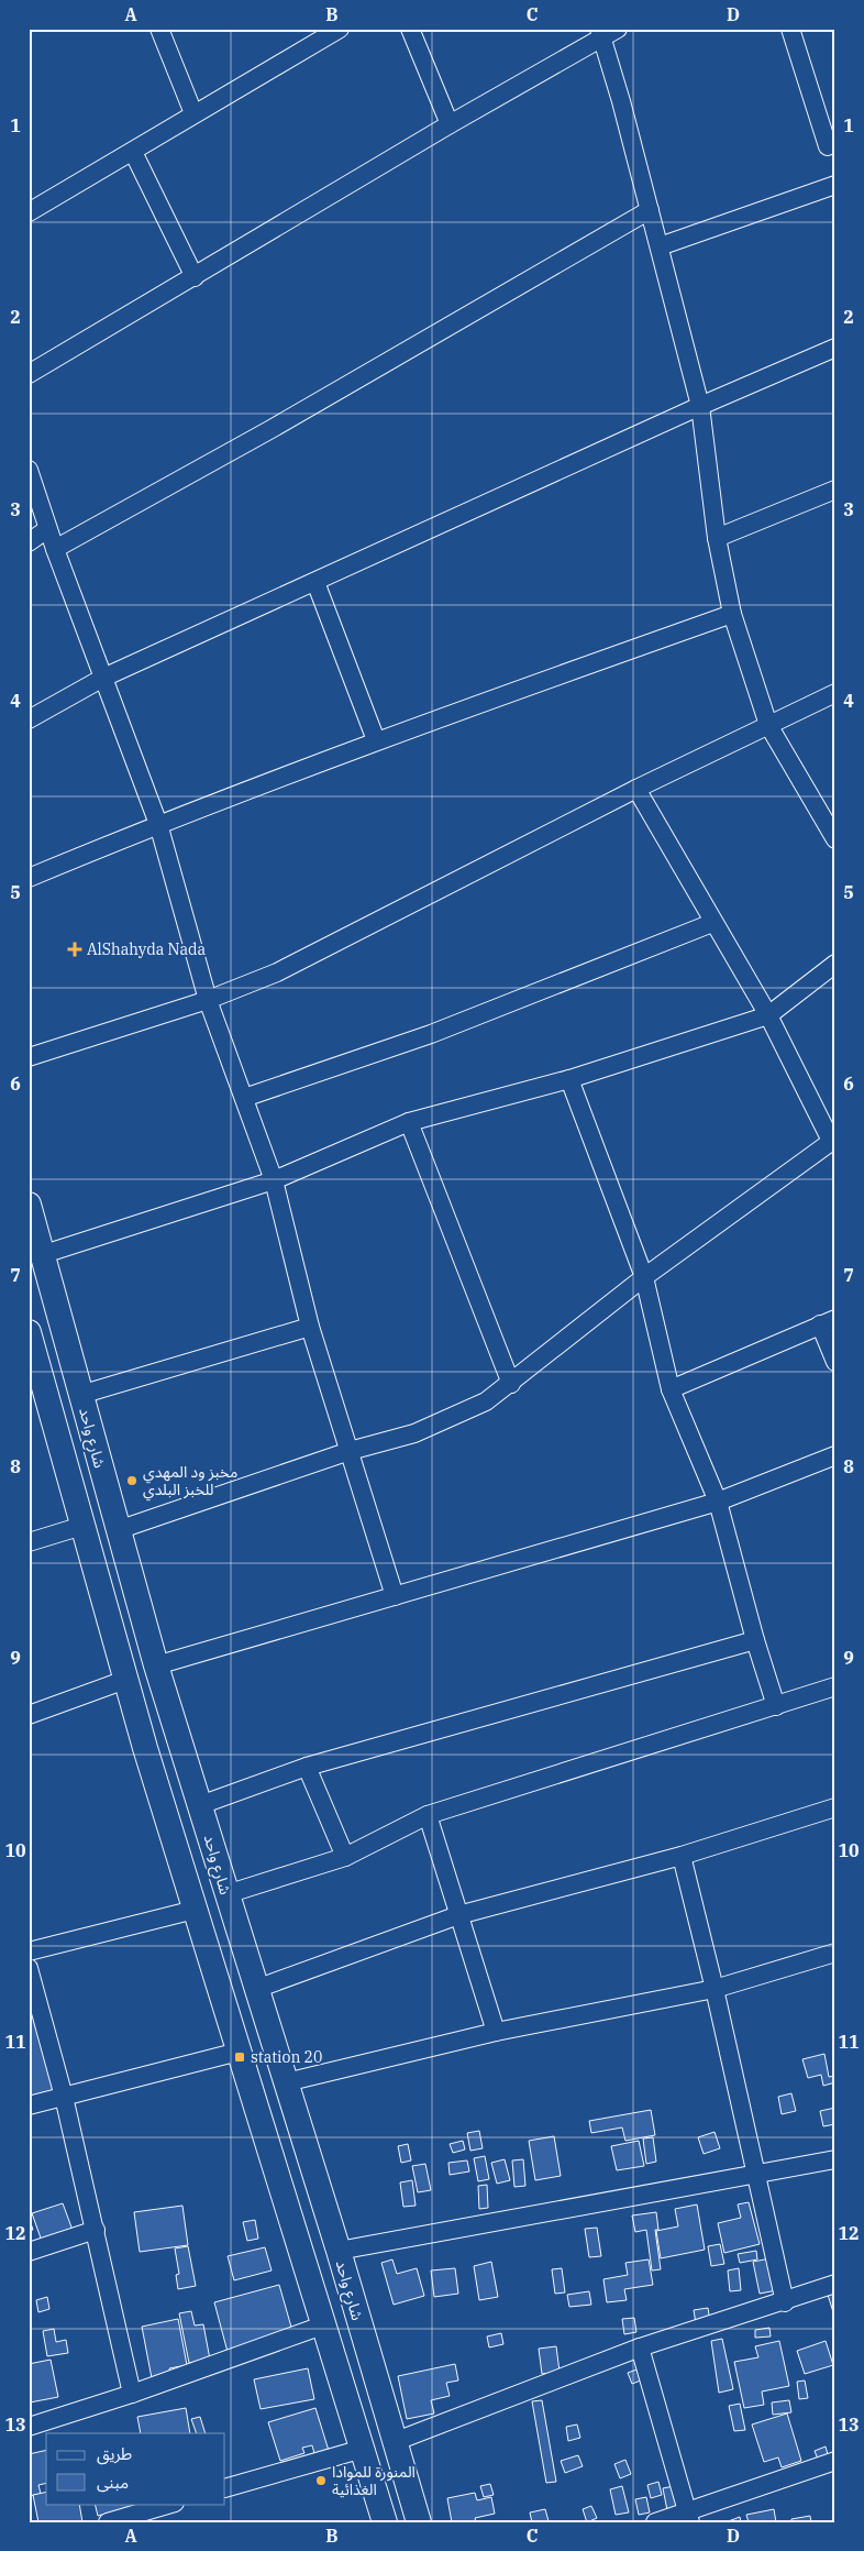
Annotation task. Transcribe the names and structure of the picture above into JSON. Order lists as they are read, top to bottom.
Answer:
{
  "streets": {
    "street": ["شارع واحد"]
  },
  "places": {
    "health": ["AlShahyda Nada"],
    "other": ["مخبز ود المهدي للخبز البلدي", "المنورة للموادا الغذائية"],
    "transit": ["station 20"]
  },
  "legend": ["طريق", "مبنى"],
  "grid": {
    "columns": [
      "A",
      "B",
      "C",
      "D"
    ],
    "rows": [
      "1",
      "2",
      "3",
      "4",
      "5",
      "6",
      "7",
      "8",
      "9",
      "10",
      "11",
      "12",
      "13"
    ]
  }
}
